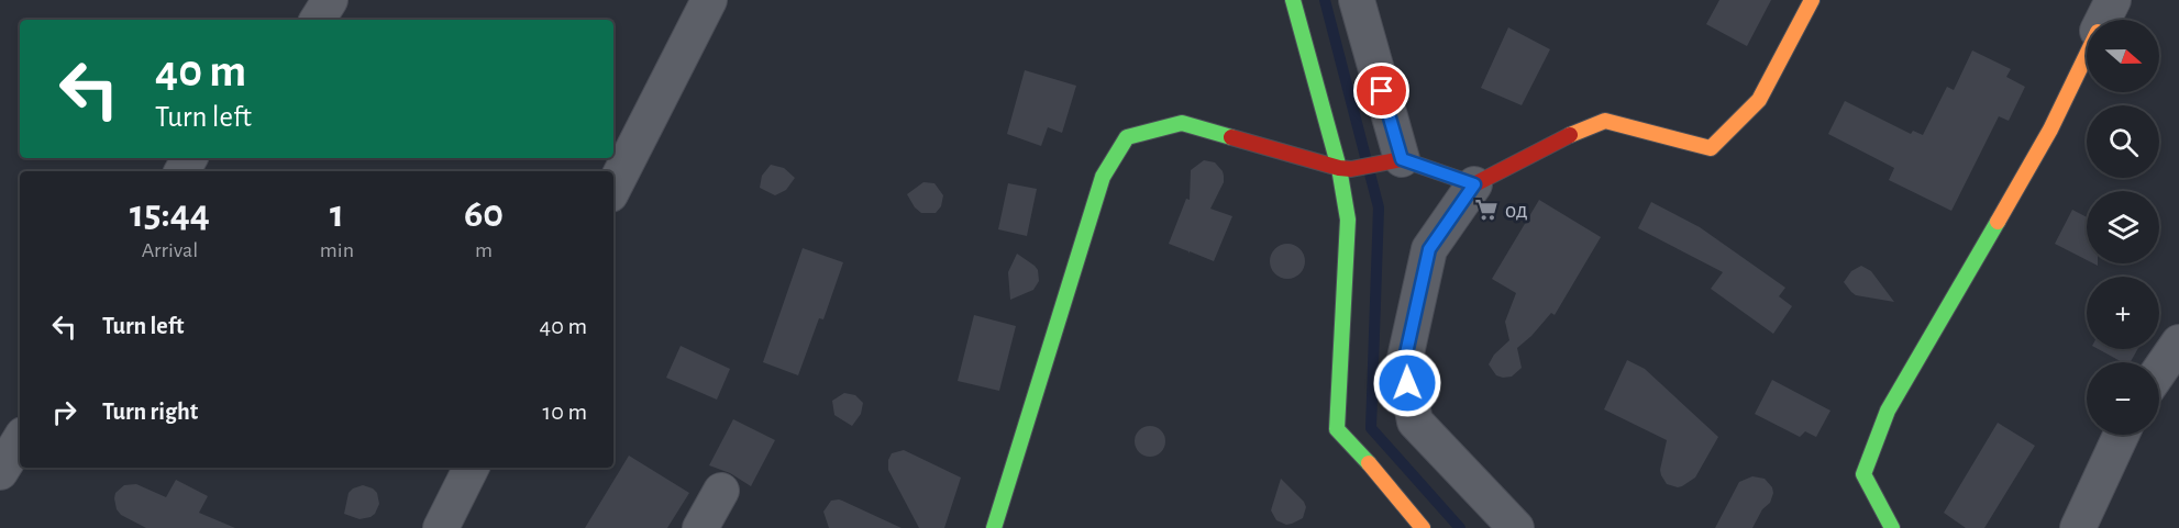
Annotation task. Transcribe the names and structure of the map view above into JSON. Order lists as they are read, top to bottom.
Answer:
{
  "places": {
    "supermarket": ["од"]
  },
  "north": "right",
  "page": {
    "map_buttons": ["+", "−"],
    "turn": ["40 m", "Turn left"],
    "eta": [
      "15:44",
      "Arrival",
      "1",
      "min",
      "60",
      "m"
    ],
    "list": [
      {
        "name": "Turn left",
        "value": "40 m"
      },
      {
        "name": "Turn right",
        "value": "10 m"
      }
    ]
  }
}
